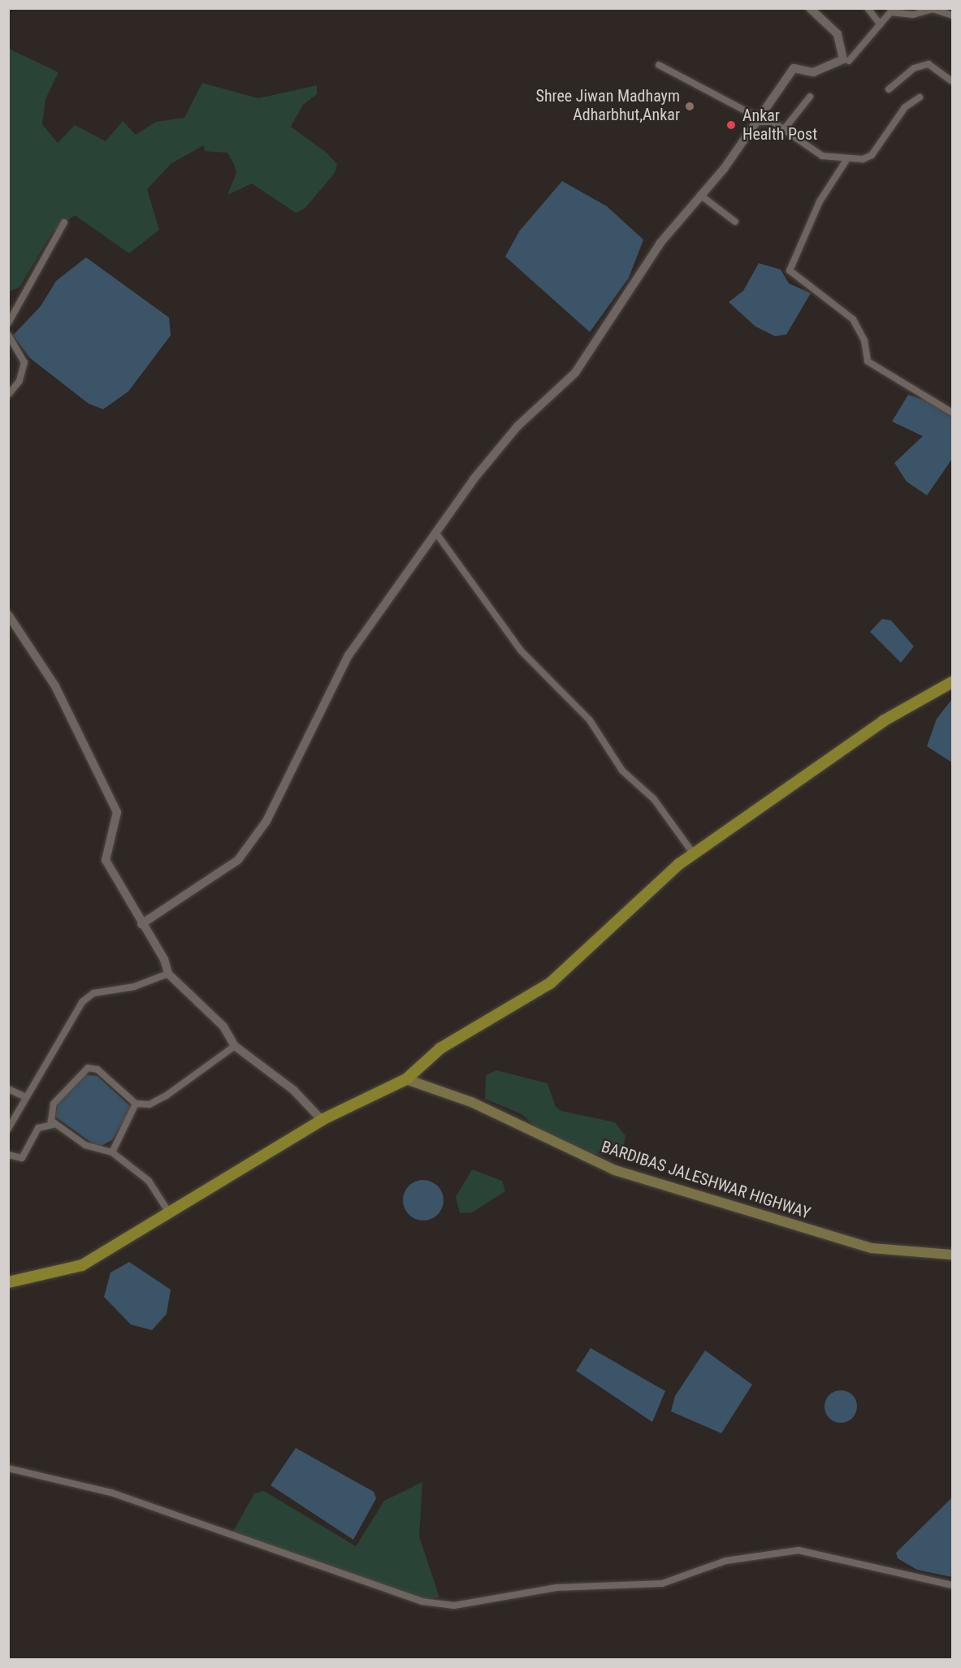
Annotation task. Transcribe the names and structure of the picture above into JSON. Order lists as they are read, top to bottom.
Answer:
{
  "streets": {
    "main road": ["BARDIBAS JALESHWAR HIGHWAY"]
  },
  "places": ["Shree Jiwan Madhaym Adharbhut,Ankar", "Ankar Health Post"]
}
